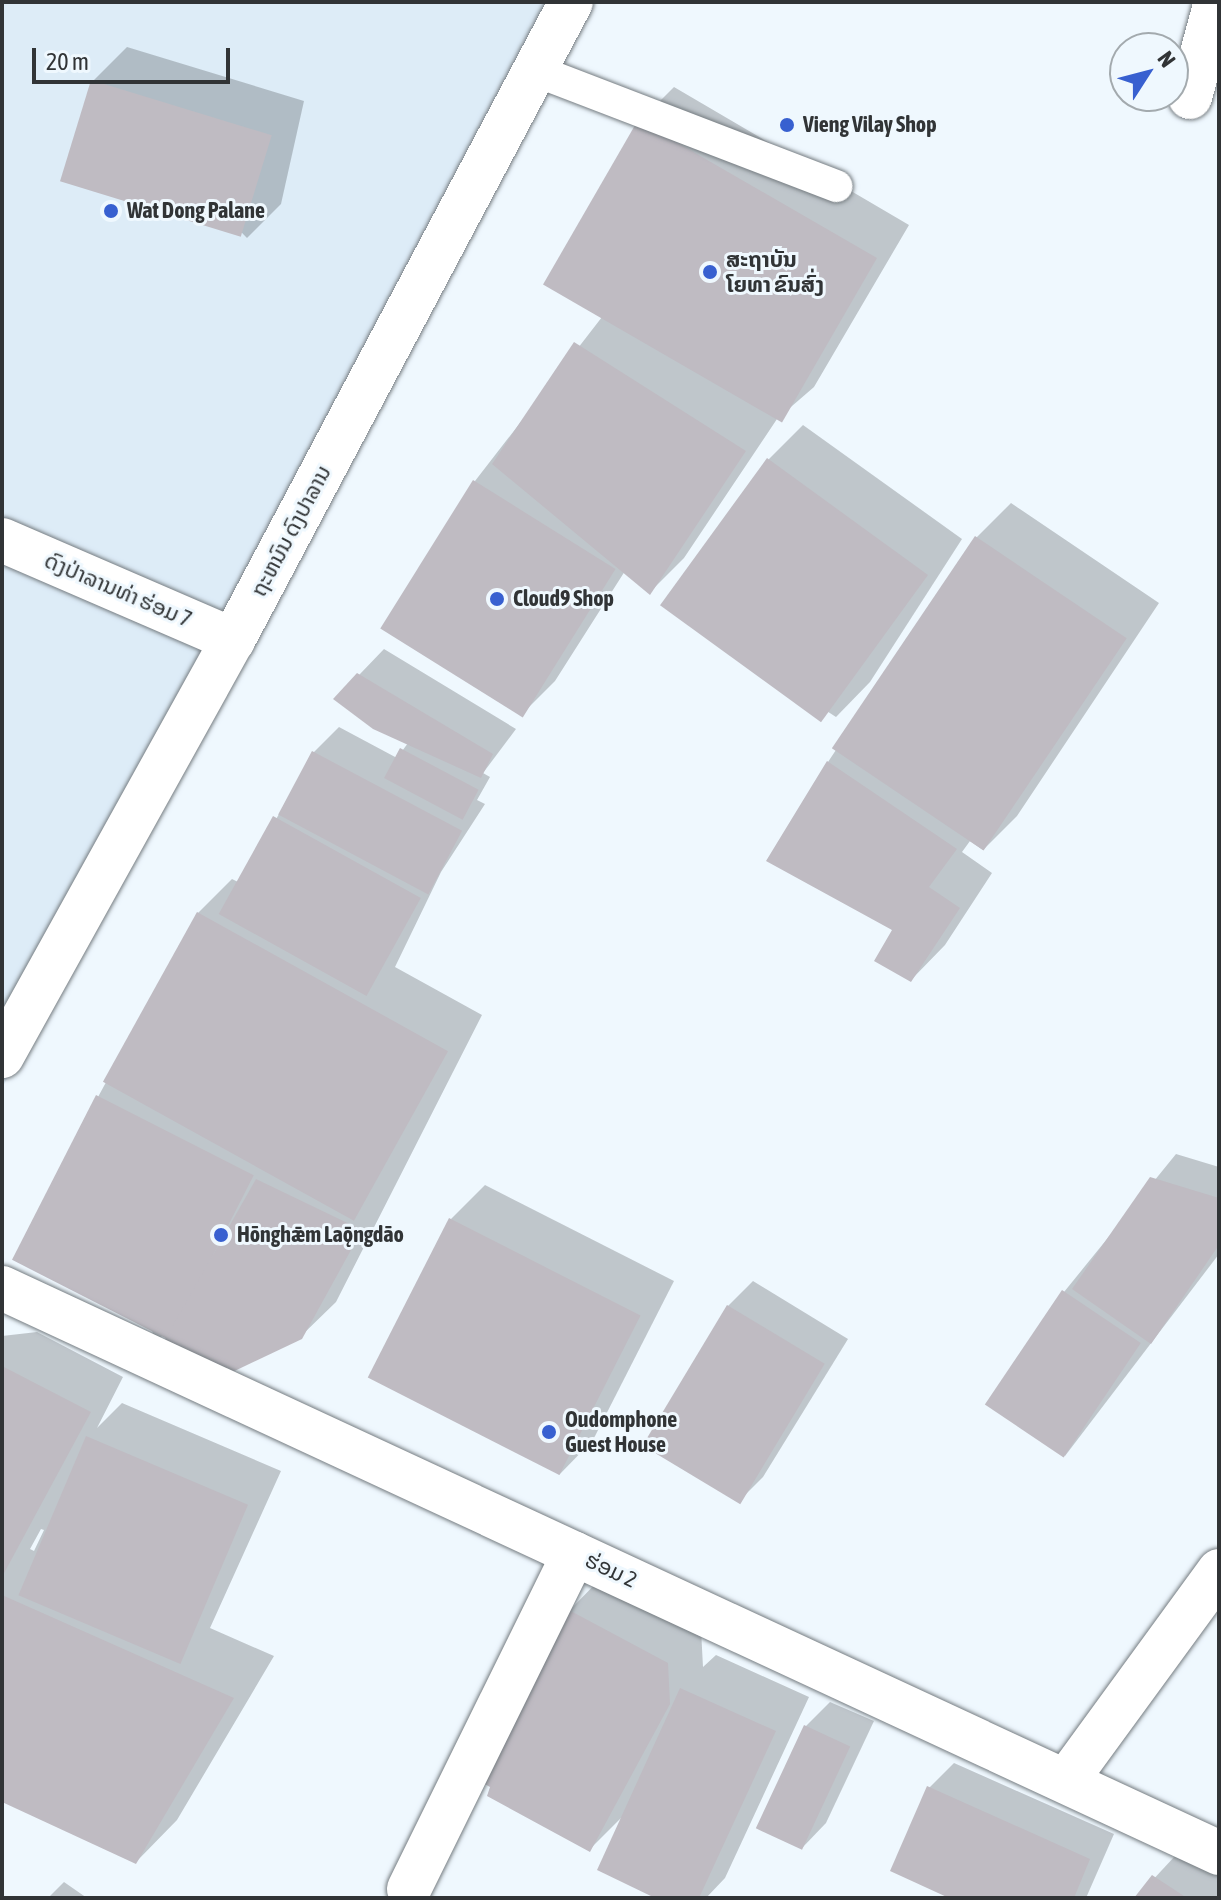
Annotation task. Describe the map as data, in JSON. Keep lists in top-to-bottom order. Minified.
{"streets":{"street":["ຖະຫນົນ ດົງປາລານ","ດົງປ່າລານທ່າ ຮ່ອມ 7","ຮ່ອມ 2"]},"crossings":[["ຖະຫນົນ ດົງປາລານ","ດົງປ່າລານທ່າ ຮ່ອມ 7"]],"places":["Vieng Vilay Shop","Wat Dong Palane","ສະຖາບັນ ໂຍທາ ຂົນສົ່ງ","Cloud9 Shop","Hōnghǣm Laǭngdāo","Oudomphone Guest House"],"scale_bar":"20 m","north":"top right"}
